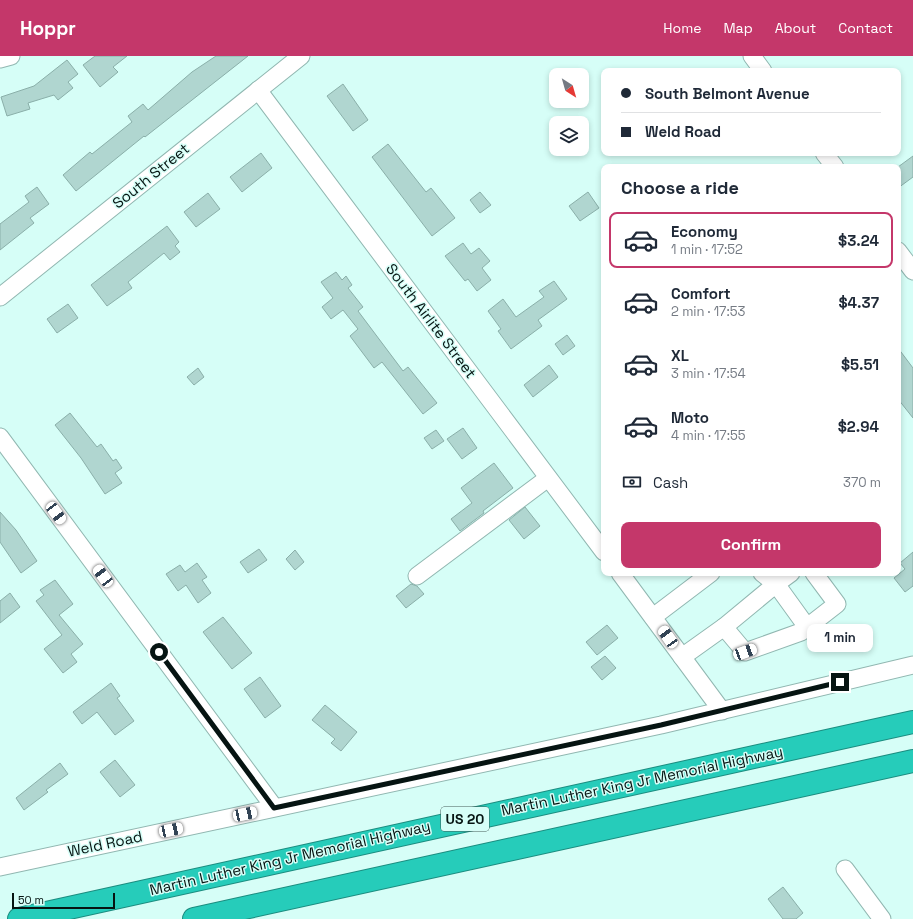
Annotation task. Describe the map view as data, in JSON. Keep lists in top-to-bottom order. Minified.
{"streets":{"highway":["Martin Luther King Jr Memorial Highway","US 20"],"street":["South Street","South Airlite Street","Weld Road"]},"crossings":[["South Street","South Airlite Street"]],"scale_bar":"50 m","north":"bottom right","page":{"header":"Hoppr","nav":["Home","Map","About","Contact"],"banner":["South Belmont Avenue","Weld Road"],"heading":"Choose a ride","list":[{"name":"Economy","note":"1 min · 17:52","value":"$3.24"},{"name":"Comfort","note":"2 min · 17:53","value":"$4.37"},{"name":"XL","note":"3 min · 17:54","value":"$5.51"},{"name":"Moto","note":"4 min · 17:55","value":"$2.94"}],"pay":["Cash","370 m"],"buttons":"Confirm","bubble":"1 min","scale":"50 m"}}
